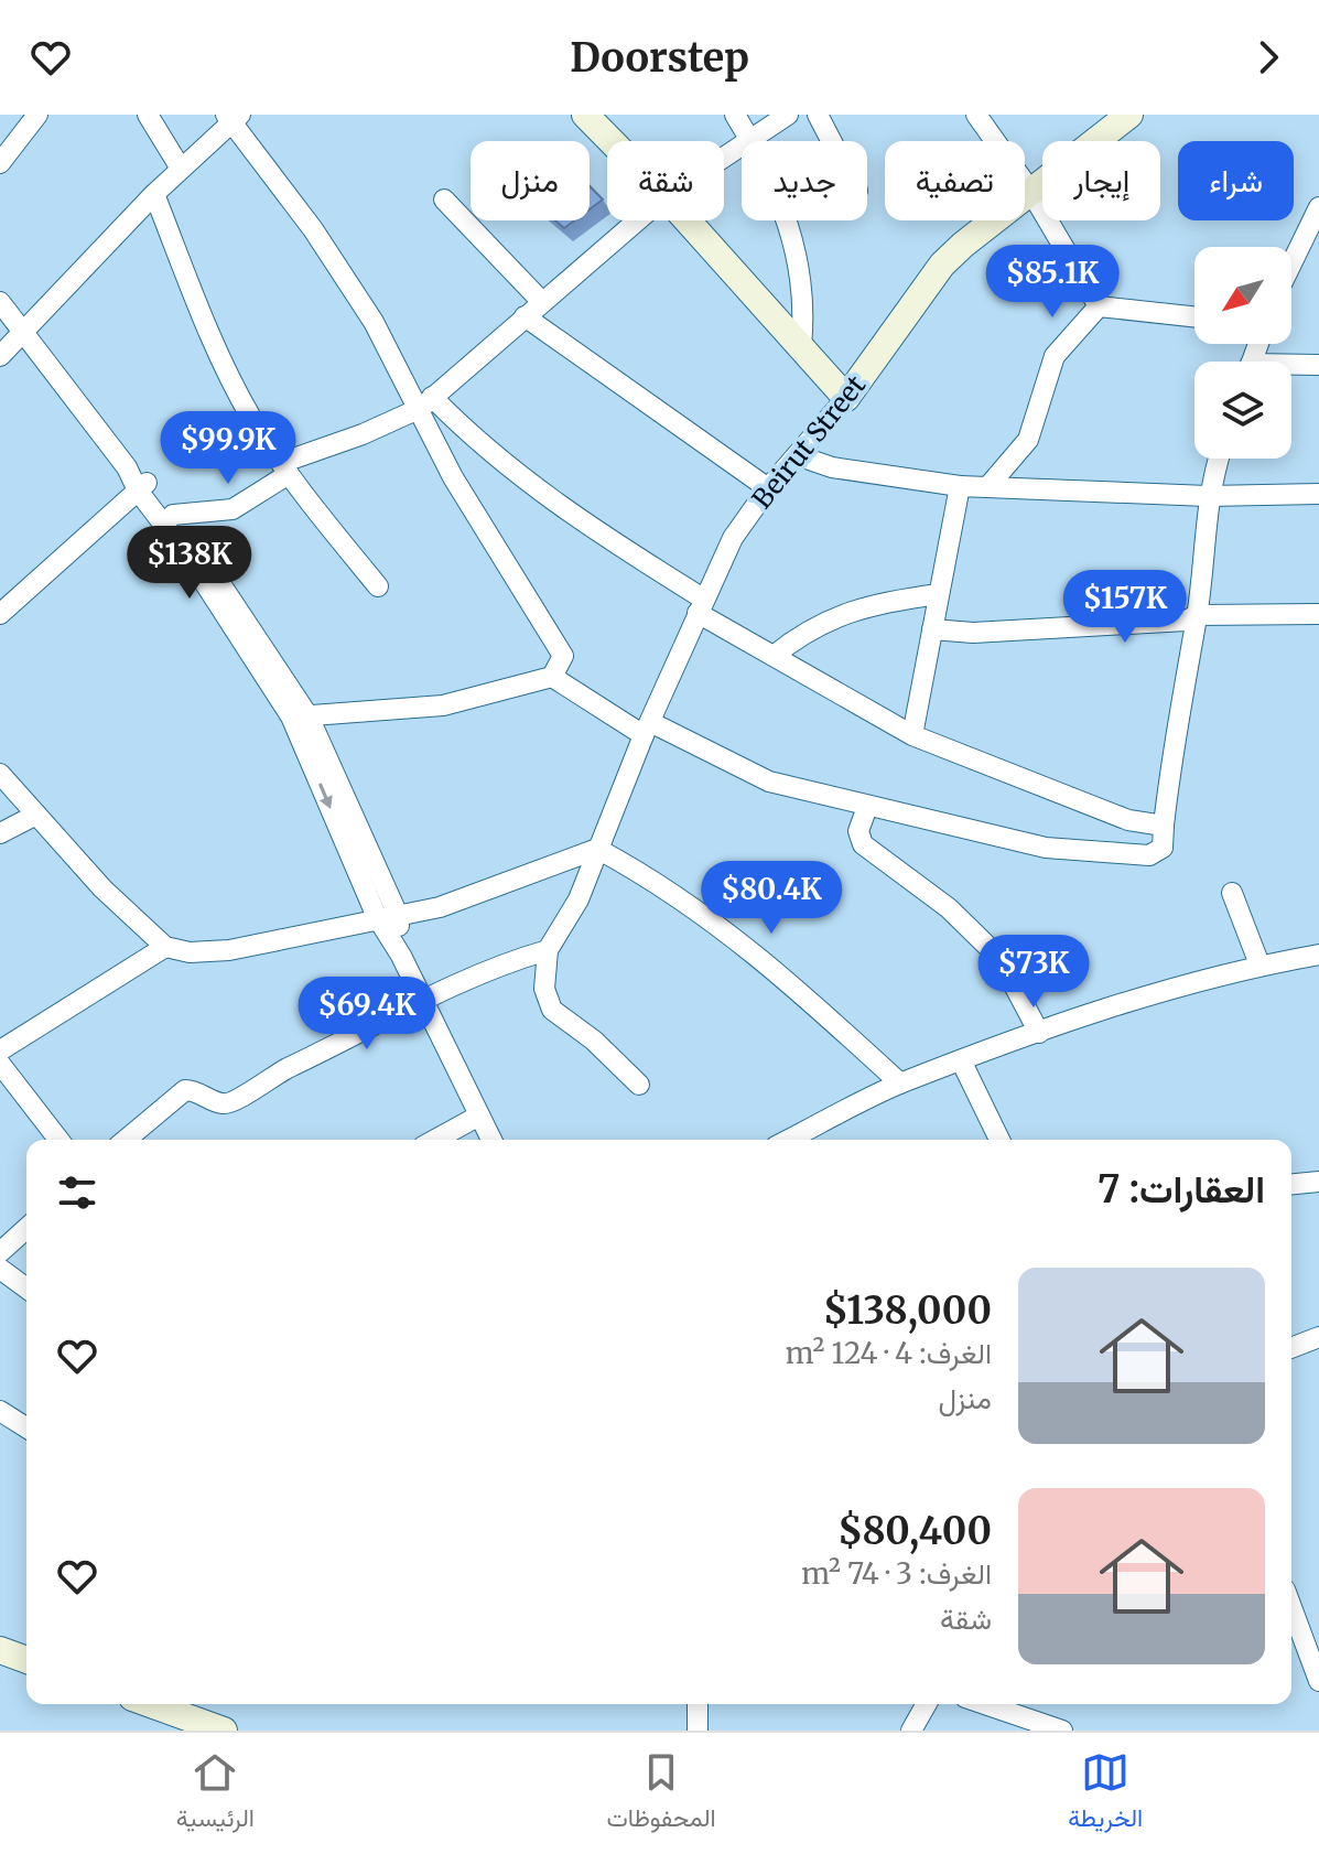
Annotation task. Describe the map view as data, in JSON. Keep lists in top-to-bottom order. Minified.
{"streets":{"street":["Beirut Street"]},"north":"bottom left","page":{"header":"Doorstep","chip":["شراء","إيجار","تصفية","جديد","شقة","منزل"],"price":["$85.1K","$99.9K","$138K","$157K","$80.4K","$73K","$69.4K"],"heading":"العقارات: 7","list":[{"name":"$138,000","note":"الغرف: 4 · 124 m² · منزل"},{"name":"$80,400","note":"الغرف: 3 · 74 m² · شقة"}],"tabs":["الخريطة","المحفوظات","الرئيسية"]}}
